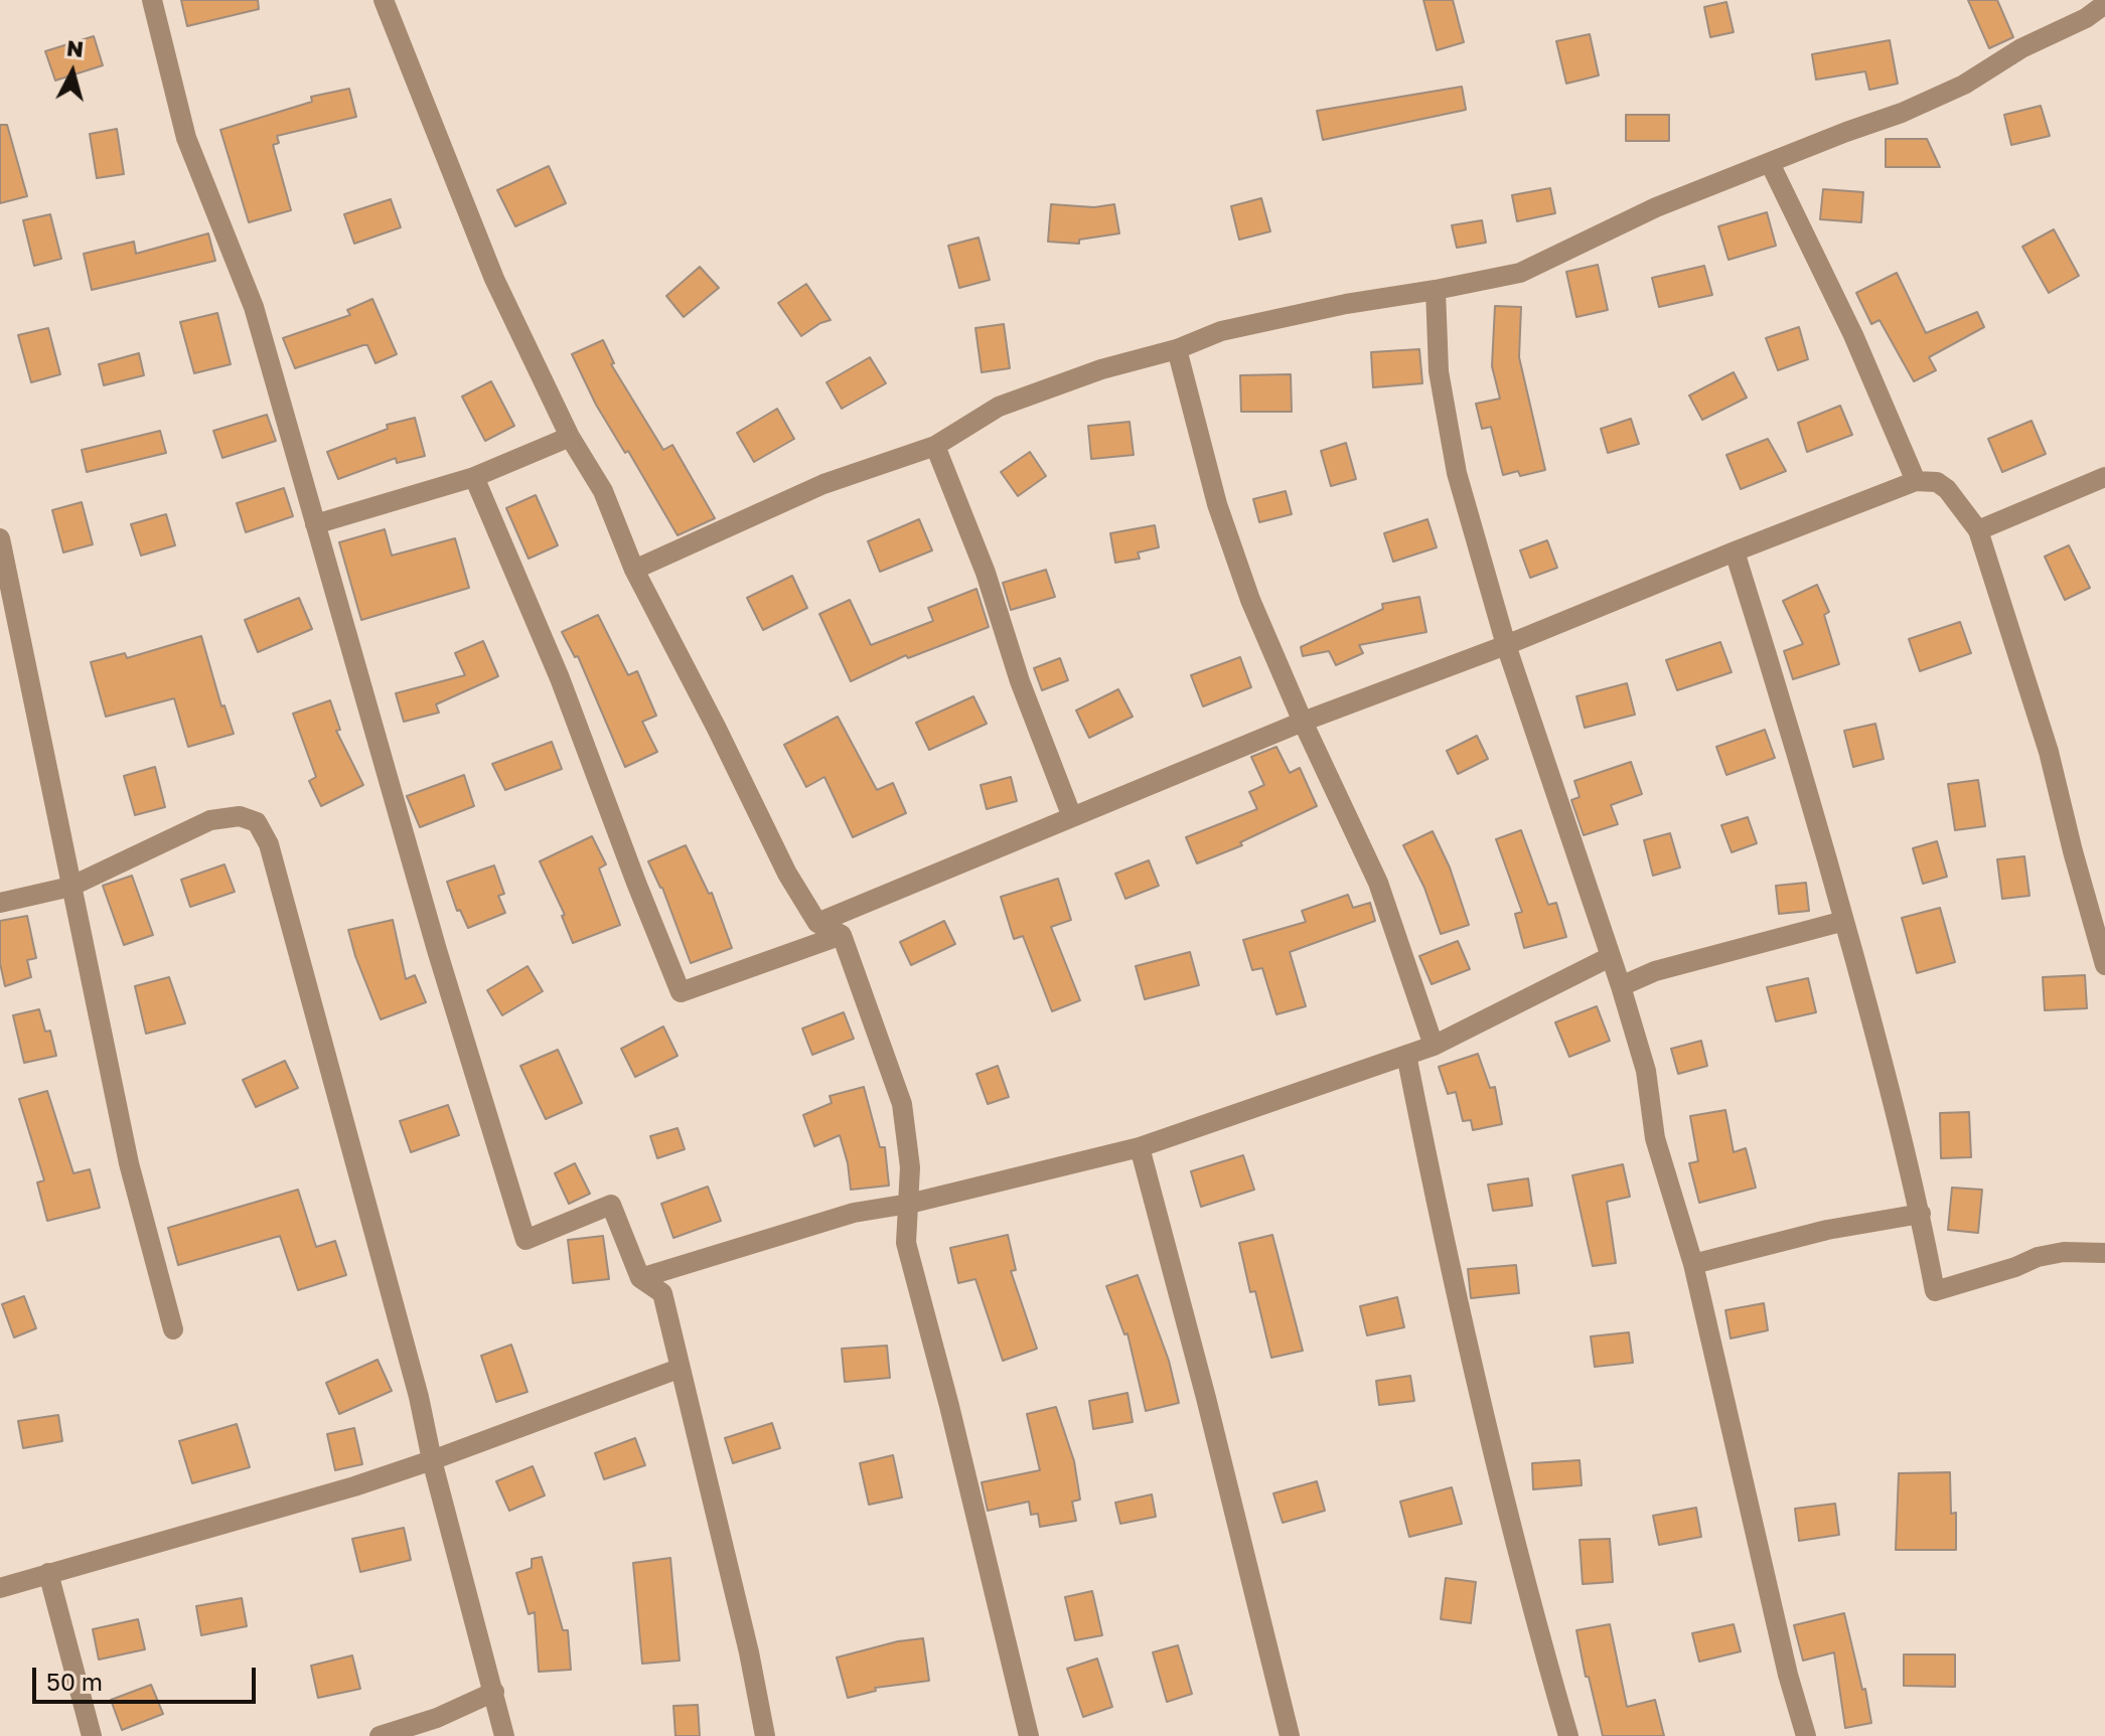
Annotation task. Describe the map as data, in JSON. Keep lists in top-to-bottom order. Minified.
{"scale_bar":"50 m","north":"top"}
